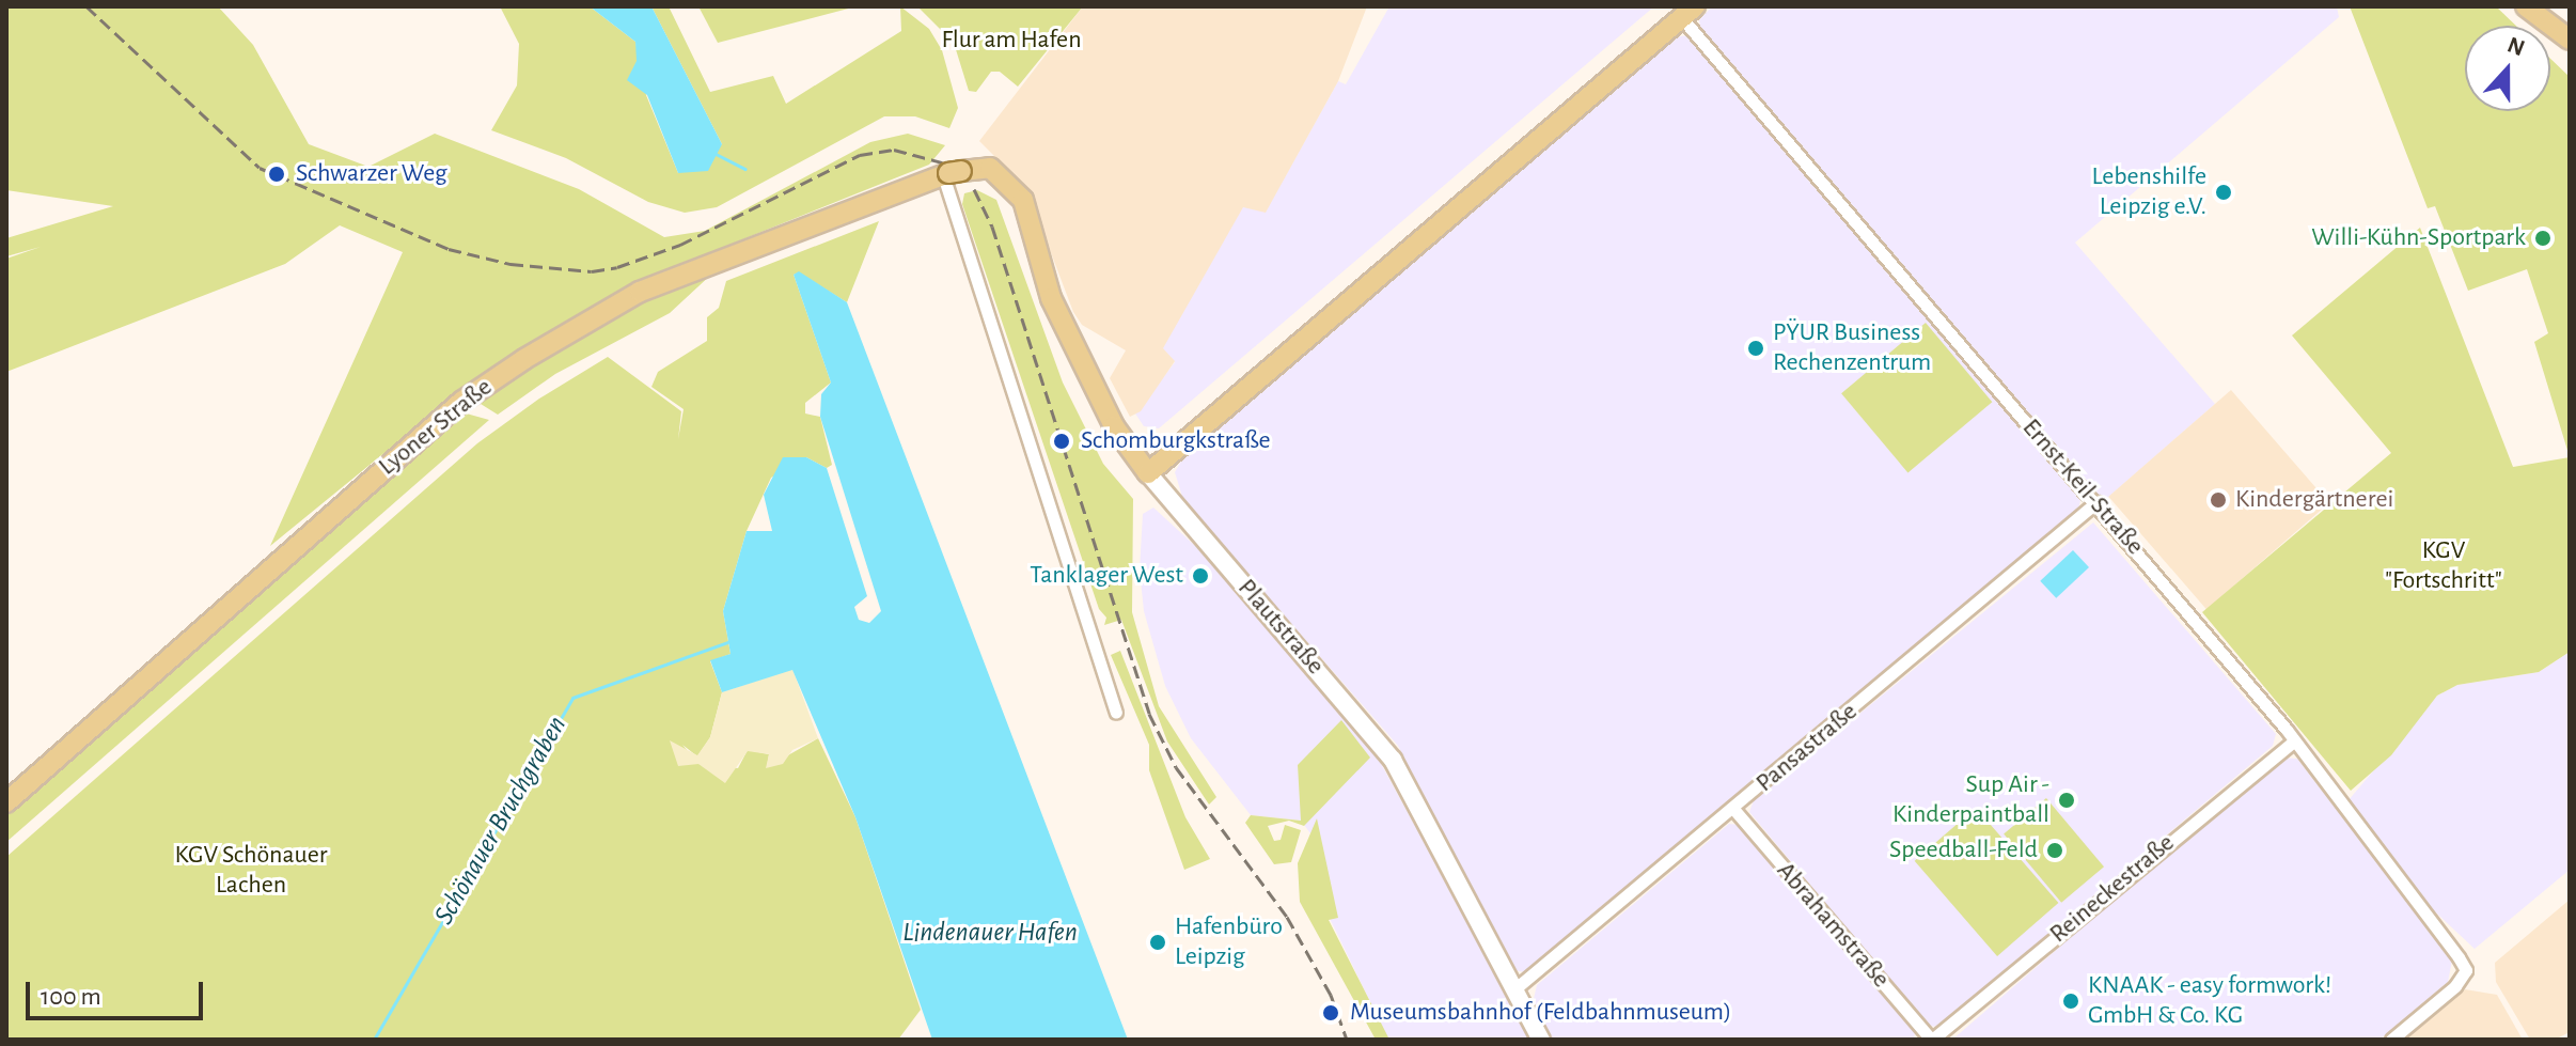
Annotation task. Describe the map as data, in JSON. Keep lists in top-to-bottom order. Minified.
{"streets":{"main road":["Lyoner Straße","Plautstraße"],"street":["Ernst-Keil-Straße","Pansastraße","Reineckestraße","Abrahamstraße"]},"crossings":[["Lyoner Straße","Plautstraße"],["Ernst-Keil-Straße","Pansastraße"],["Ernst-Keil-Straße","Reineckestraße"],["Plautstraße","Pansastraße"],["Pansastraße","Abrahamstraße"],["Reineckestraße","Abrahamstraße"]],"water":["Schönauer Bruchgraben","Lindenauer Hafen"],"parks":["Flur am Hafen","KGV \"Fortschritt\"","KGV Schönauer Lachen"],"places":["Schwarzer Weg","Lebenshilfe Leipzig e.V.","Willi-Kühn-Sportpark","PŸUR Business Rechenzentrum","Schomburgkstraße","Kindergärtnerei","Tanklager West","Sup Air - Kinderpaintball","Speedball-Feld","Hafenbüro Leipzig","KNAAK - easy formwork! GmbH & Co. KG","Museumsbahnhof (Feldbahnmuseum)"],"scale_bar":"100 m","north":"top"}
